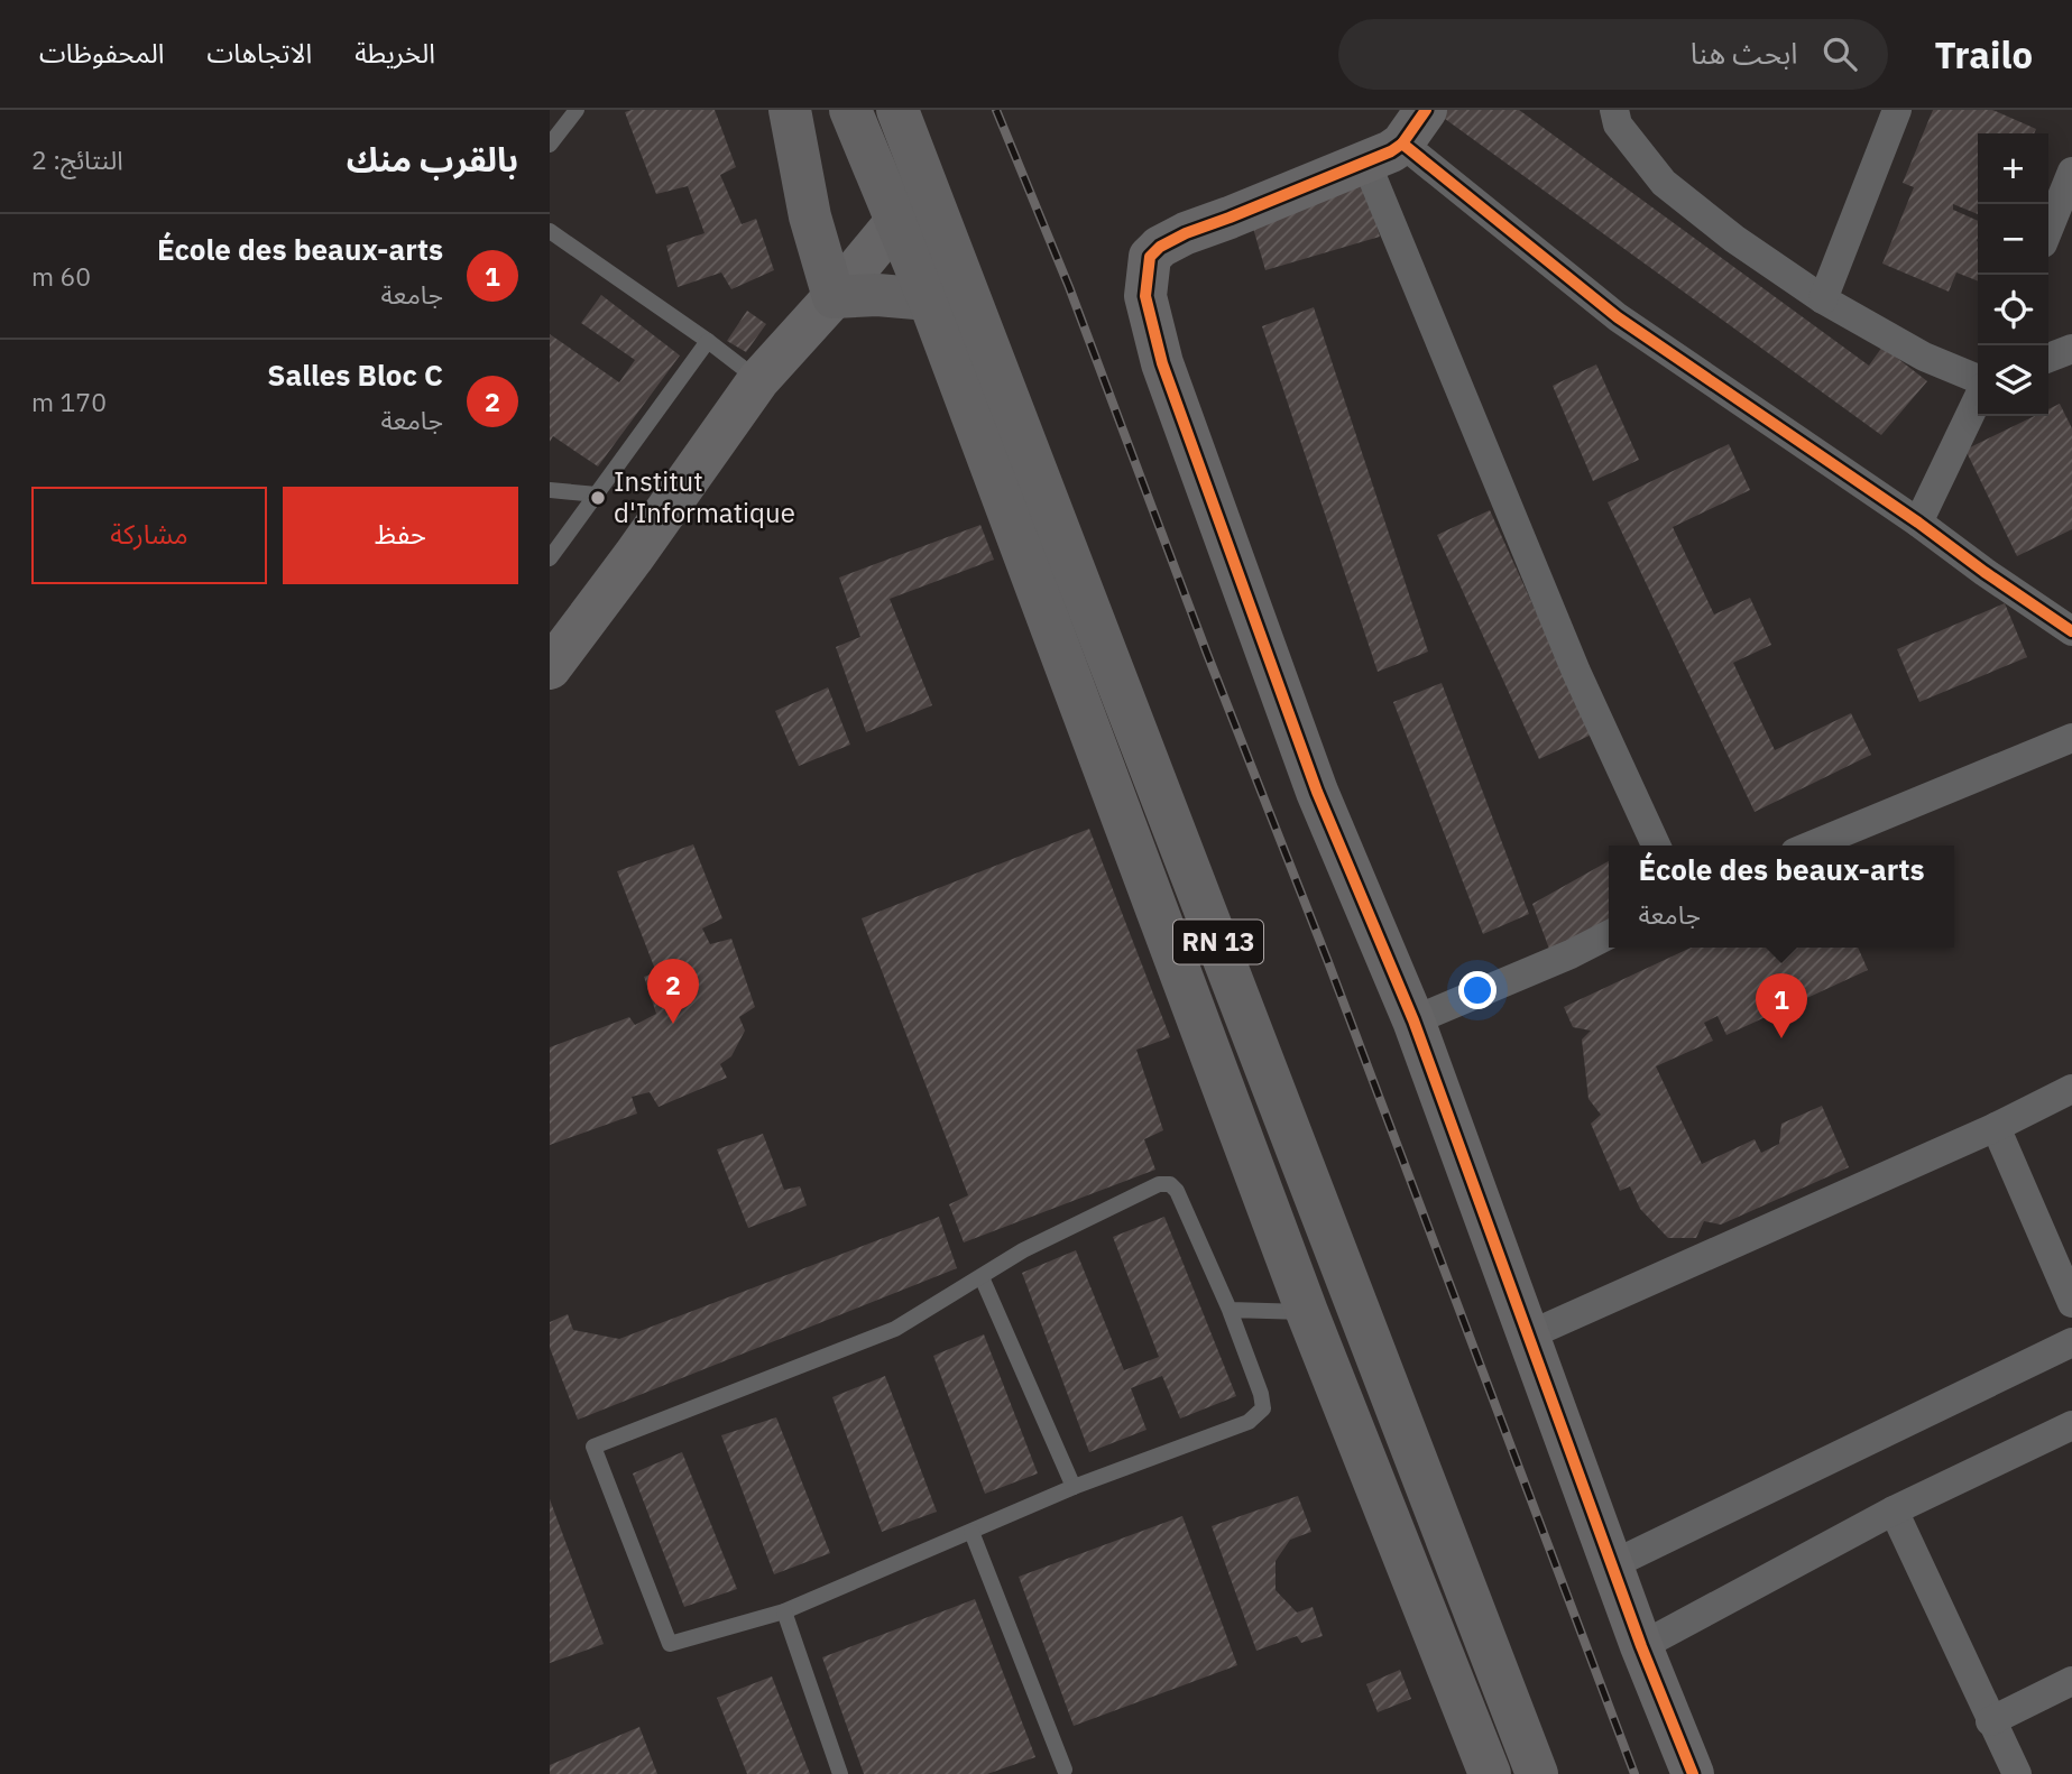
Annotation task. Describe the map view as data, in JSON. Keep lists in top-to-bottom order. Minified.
{"streets":{"main road":["RN 13"]},"places":["Institut d'Informatique"],"page":{"header":"Trailo","search":"ابحث هنا","nav":["الخريطة","الاتجاهات","المحفوظات"],"heading":["بالقرب منك","النتائج: 2"],"map_buttons":["+","−"],"list":[{"mark":"1","name":"École des beaux-arts","note":"جامعة","value":"60 m"},{"mark":"2","name":"Salles Bloc C","note":"جامعة","value":"170 m"}],"buttons":["حفظ","مشاركة"],"popup":["École des beaux-arts","جامعة"],"pins":["2","1"]}}
